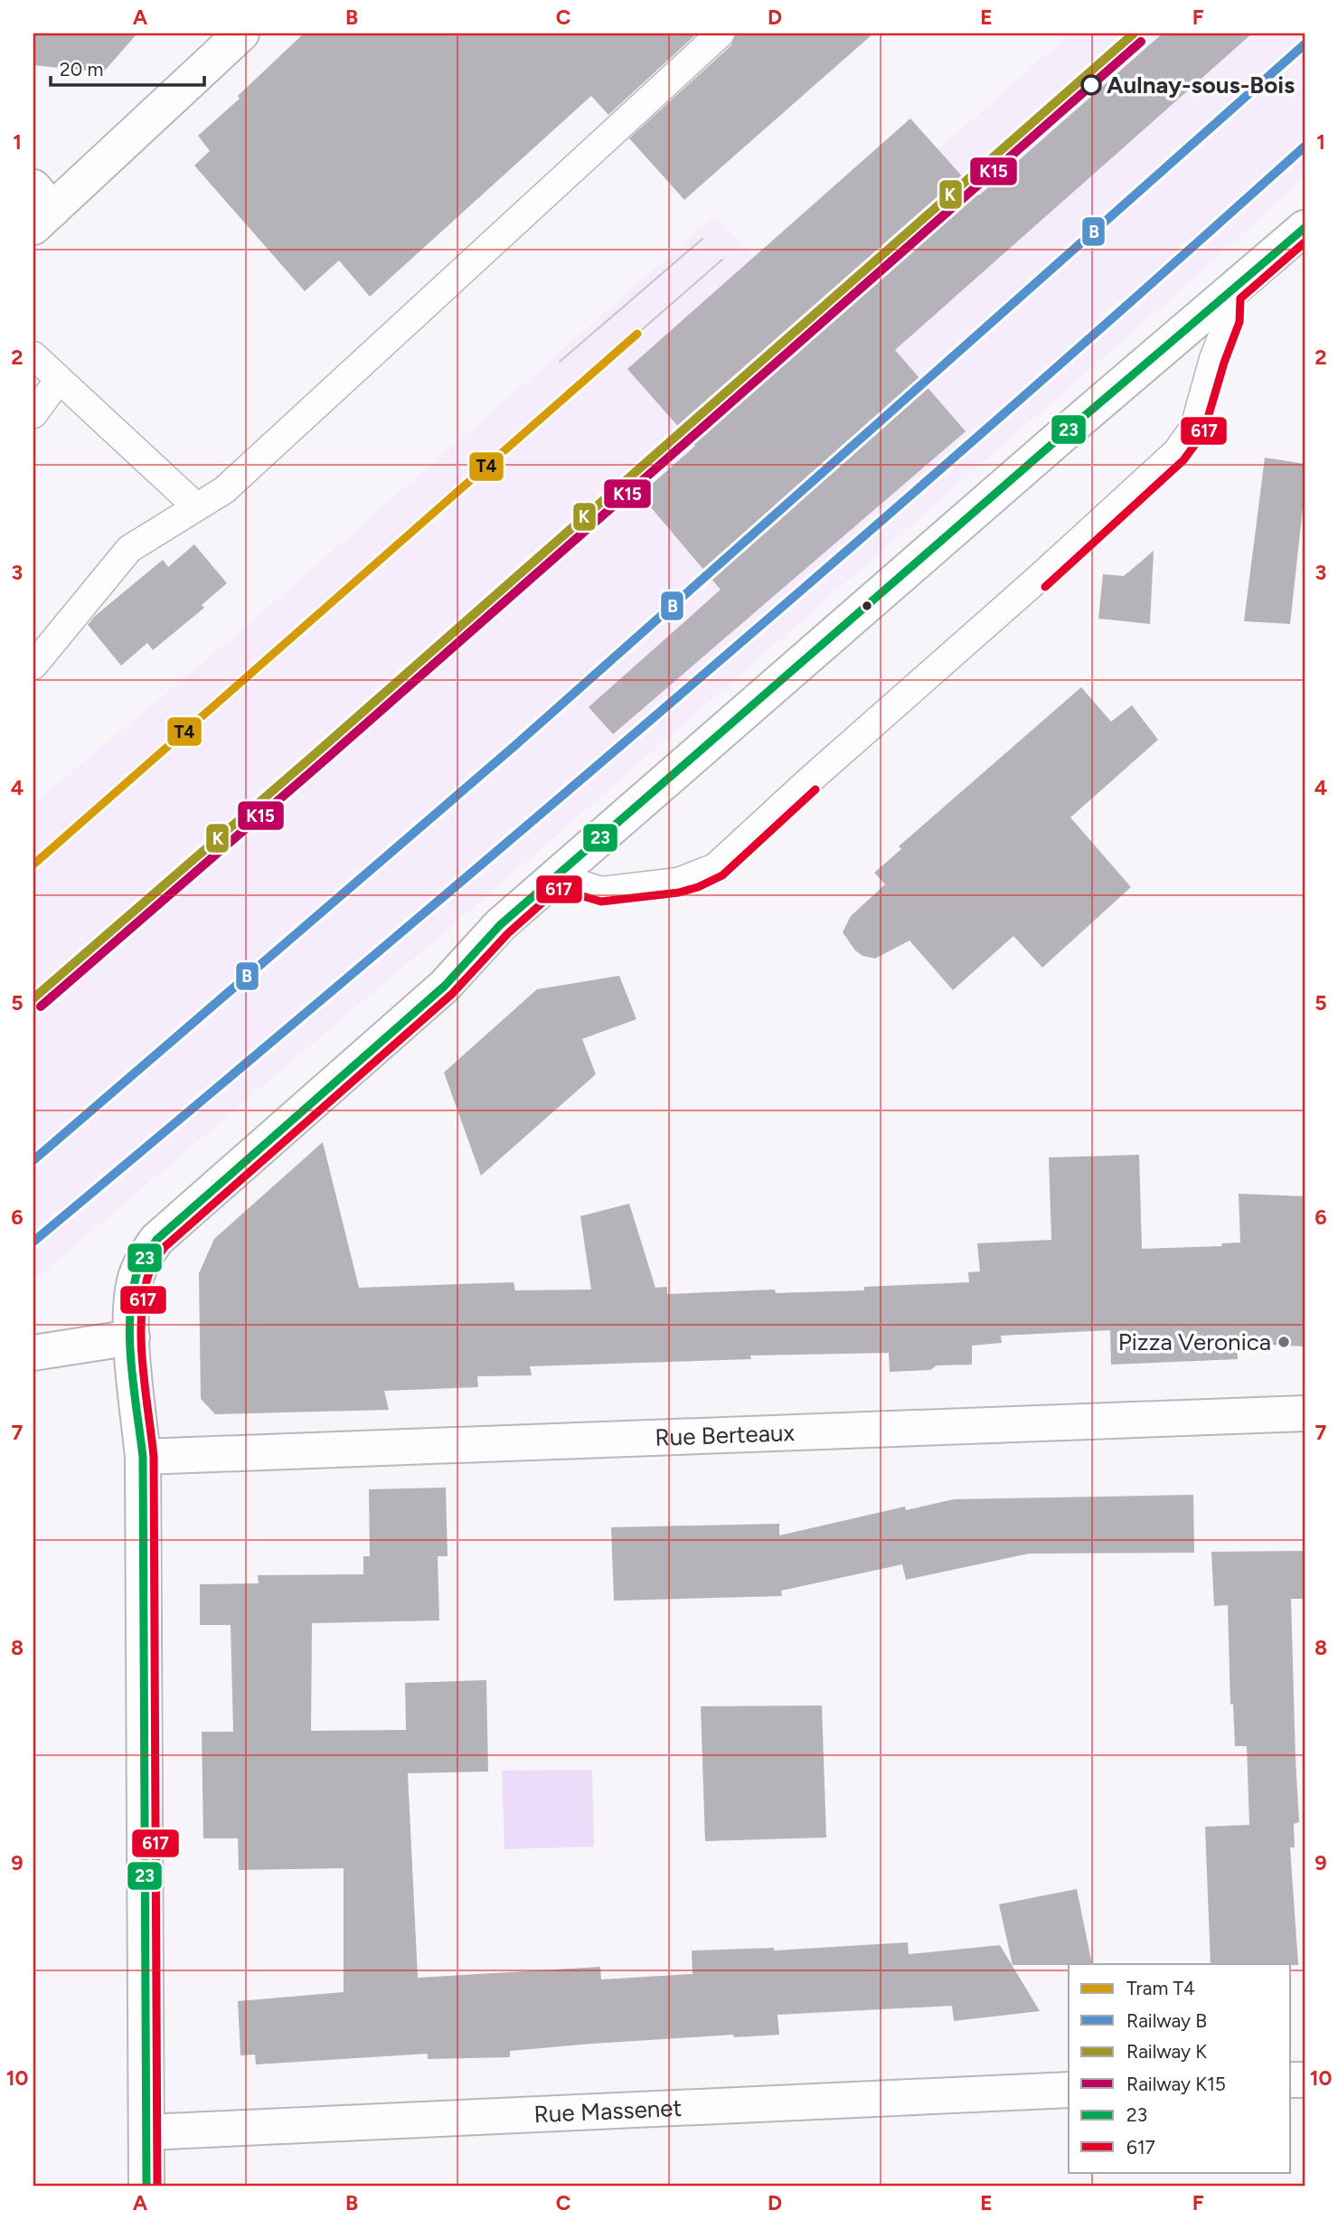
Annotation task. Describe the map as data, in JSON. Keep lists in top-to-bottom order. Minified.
{"streets":{"street":["Rue Berteaux","Rue Massenet"]},"places":["Aulnay-sous-Bois","Pizza Veronica"],"lines":["rail line K","rail line K15","rail line B","transit line 23","transit line 617","tram line T4"],"legend":["Tram T4","Railway B","Railway K","Railway K15","23","617"],"scale_bar":"20 m","grid":{"columns":["A","B","C","D","E","F"],"rows":["1","2","3","4","5","6","7","8","9","10"]}}
